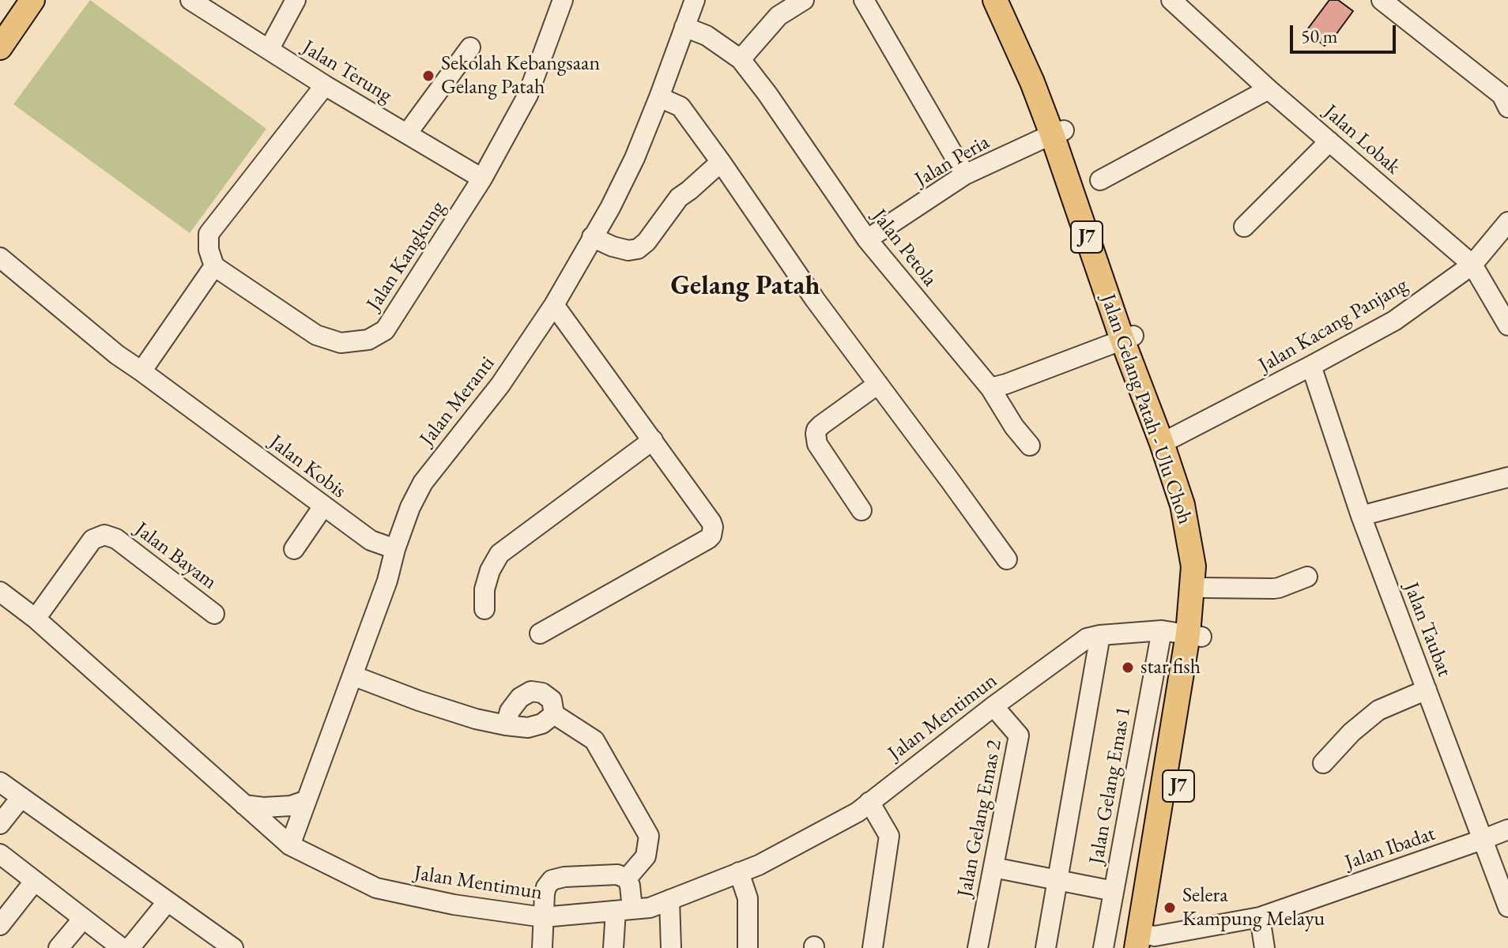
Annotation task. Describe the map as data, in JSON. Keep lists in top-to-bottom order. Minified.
{"streets":{"main road":["J7","Jalan Gelang Patah - Ulu Choh"],"street":["Jalan Terung","Jalan Lobak","Jalan Peria","Jalan Petola","Jalan Kangkung","Jalan Kacang Panjang","Jalan Meranti","Jalan Kobis","Jalan Bayam","Jalan Taubat","Jalan Mentimun","Jalan Gelang Emas 1","Jalan Gelang Emas 2","Jalan Ibadat"]},"crossings":[["Jalan Terung","Jalan Kangkung"],["Jalan Lobak","Jalan Kacang Panjang"],["Jalan Peria","Jalan Petola"],["Jalan Peria","Jalan Gelang Patah - Ulu Choh"],["Jalan Petola","Jalan Meranti"],["Jalan Kacang Panjang","Jalan Gelang Patah - Ulu Choh"],["Jalan Kacang Panjang","Jalan Taubat"],["Jalan Meranti","Jalan Kobis"],["Jalan Meranti","Jalan Mentimun"],["Jalan Gelang Patah - Ulu Choh","Jalan Mentimun"],["Jalan Gelang Patah - Ulu Choh","Jalan Ibadat"],["Jalan Bayam","Jalan Mentimun"],["Jalan Taubat","Jalan Ibadat"],["Jalan Mentimun","Jalan Gelang Emas 1"],["Jalan Mentimun","Jalan Gelang Emas 2"]],"districts":["Gelang Patah"],"places":["Sekolah Kebangsaan Gelang Patah","star fish","Selera Kampung Melayu"],"scale_bar":"50 m"}
